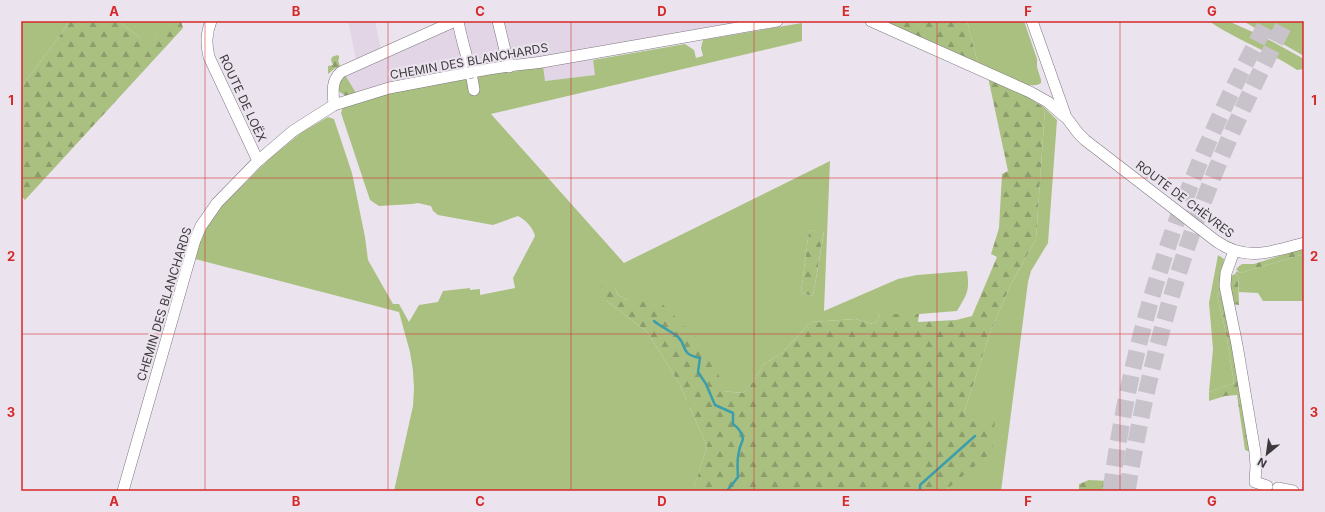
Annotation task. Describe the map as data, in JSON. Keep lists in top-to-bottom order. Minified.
{"streets":{"street":["CHEMIN DES BLANCHARDS","ROUTE DE LOËX","ROUTE DE CHÈVRES"]},"crossings":[["CHEMIN DES BLANCHARDS","ROUTE DE LOËX"]],"north":"bottom left","grid":{"columns":["A","B","C","D","E","F","G"],"rows":["1","2","3"]}}
